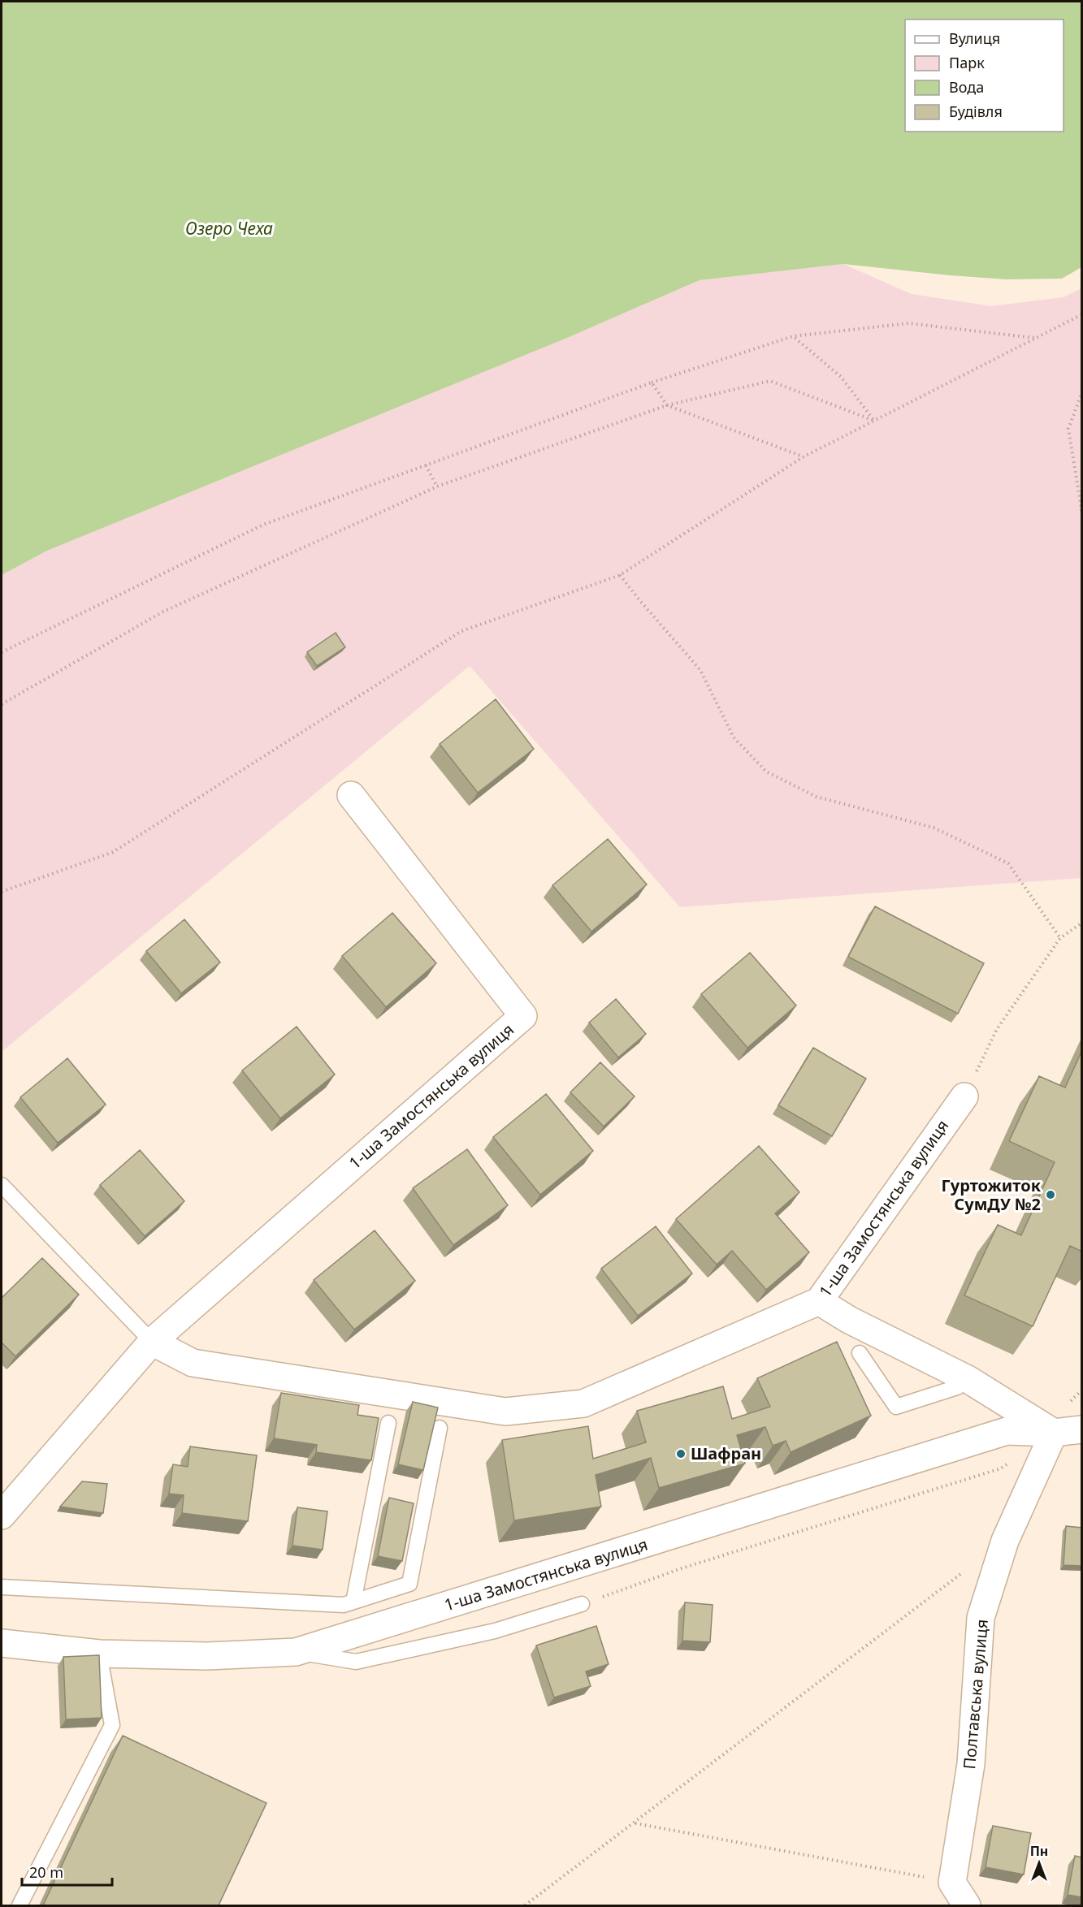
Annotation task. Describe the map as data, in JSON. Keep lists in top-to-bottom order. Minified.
{"streets":{"street":["1-ша Замостянська вулиця","Полтавська вулиця"]},"crossings":[["1-ша Замостянська вулиця","Полтавська вулиця"]],"water":["Озеро Чеха"],"places":["Гуртожиток СумДУ №2","Шафран"],"legend":["Вулиця","Парк","Вода","Будівля"],"scale_bar":"20 m","north":"top"}
